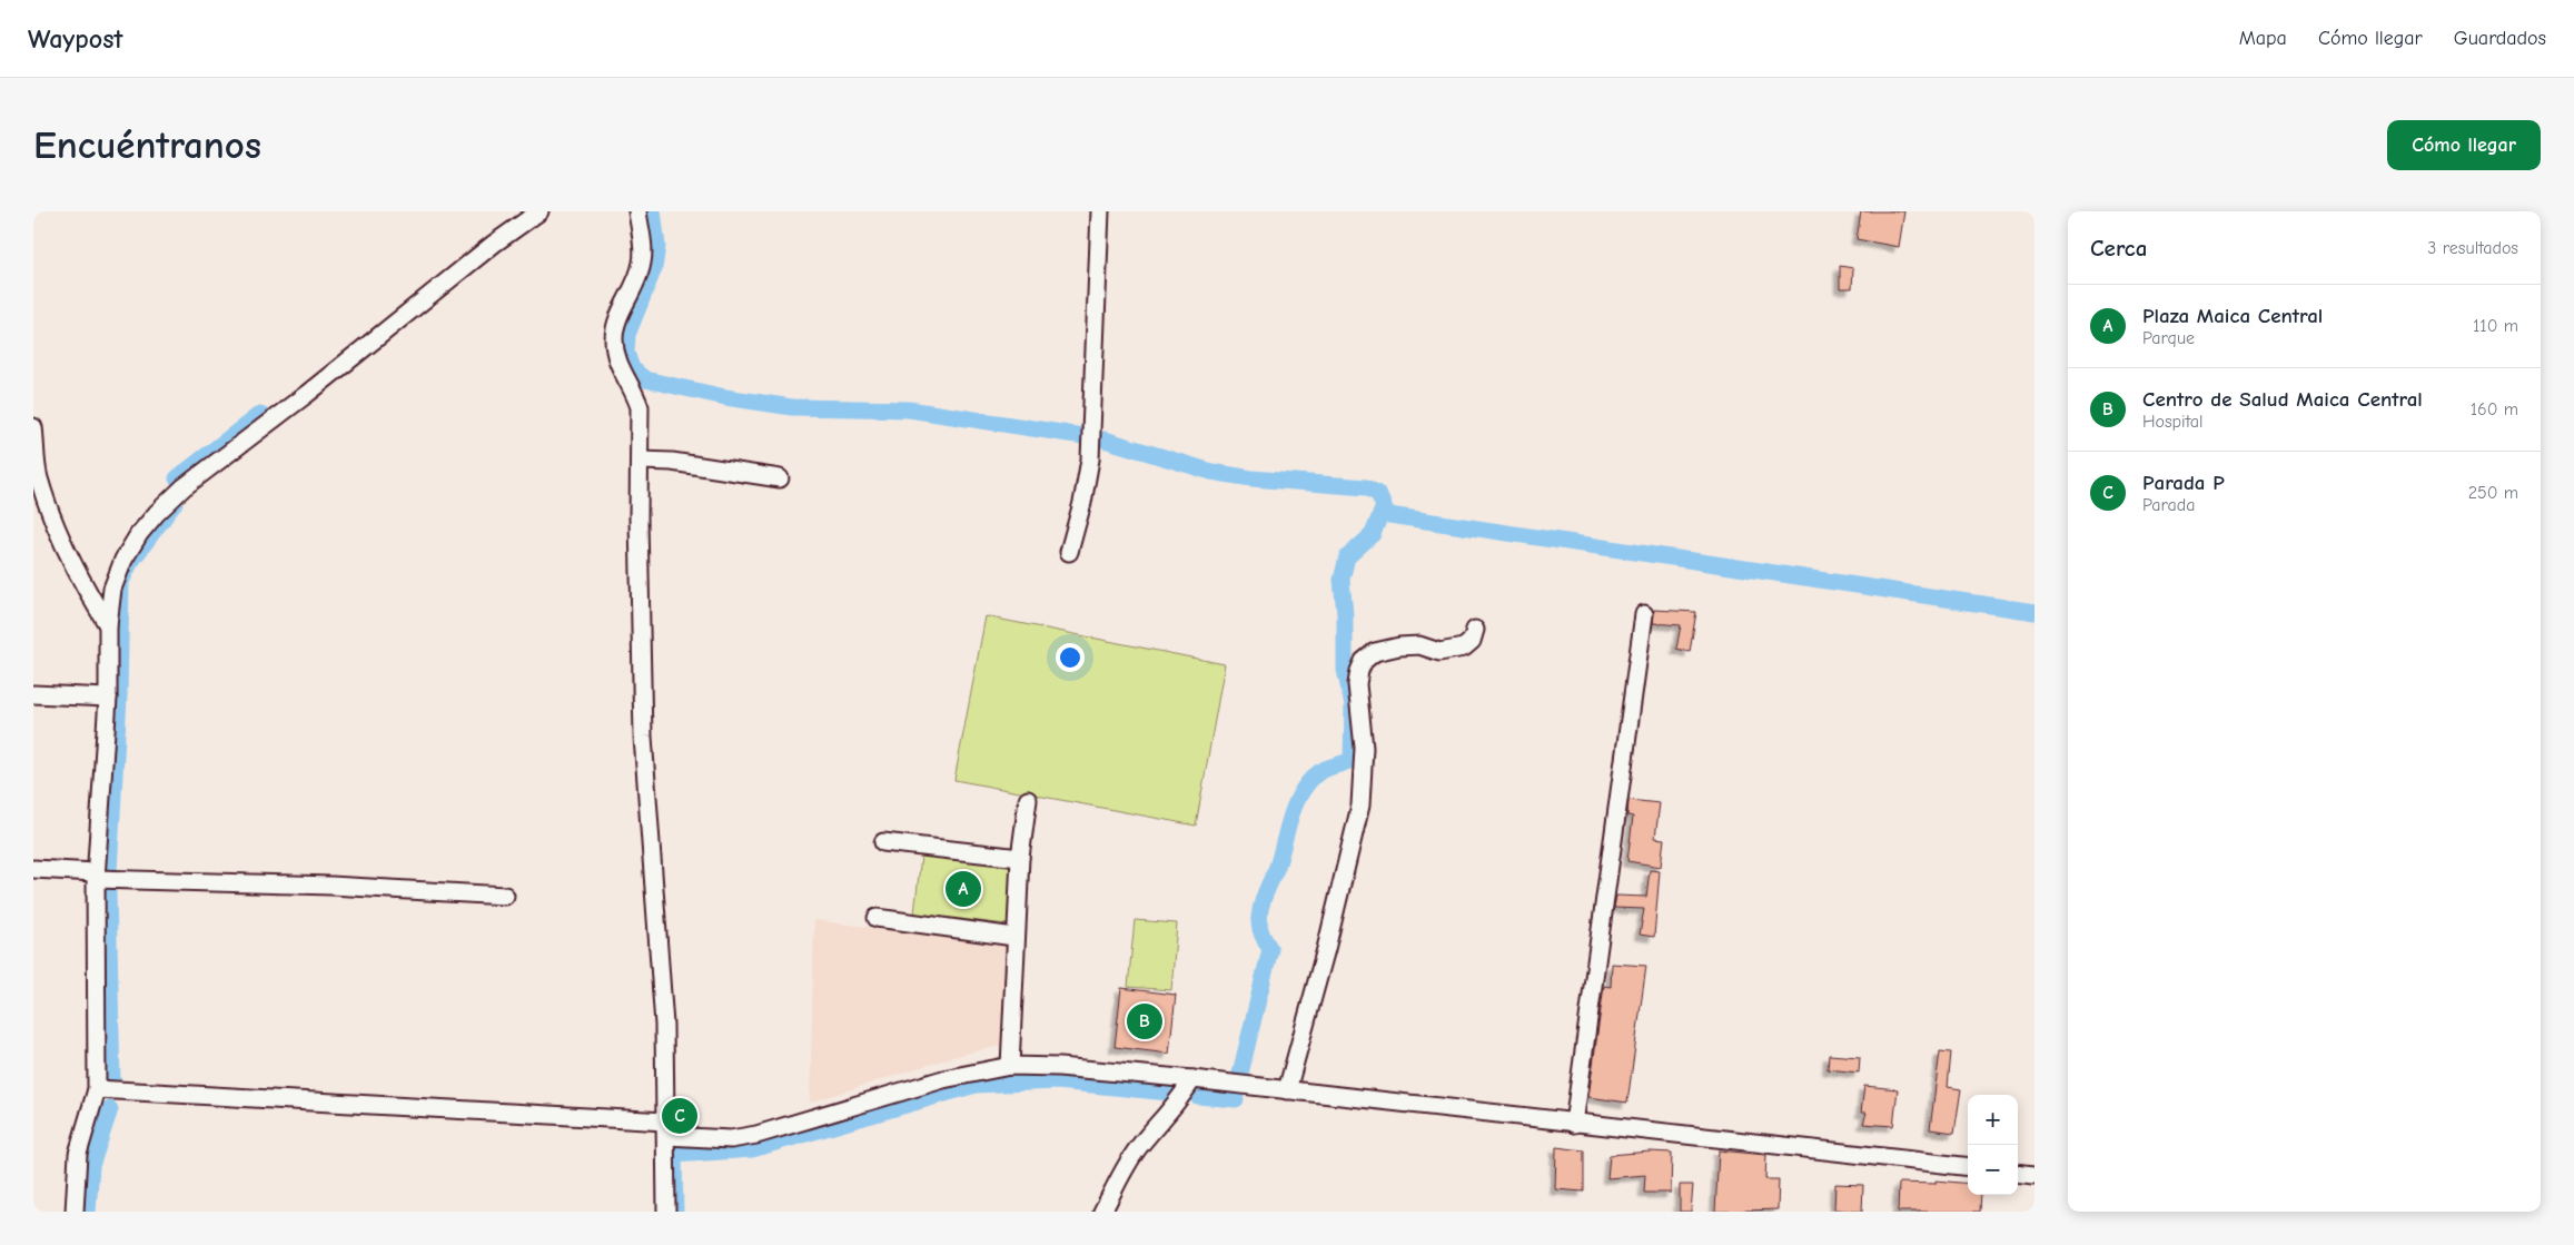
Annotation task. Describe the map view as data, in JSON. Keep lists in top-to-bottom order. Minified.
{"page":{"header":"Waypost","nav":["Mapa","Cómo llegar","Guardados"],"buttons":"Cómo llegar","title":"Encuéntranos","heading":["Cerca","3 resultados"],"list":[{"mark":"A","name":"Plaza Maica Central","note":"Parque","value":"110 m"},{"mark":"B","name":"Centro de Salud Maica Central","note":"Hospital","value":"160 m"},{"mark":"C","name":"Parada P","note":"Parada","value":"250 m"}],"pins":["A","B","C"],"map_buttons":["+","−"]}}
